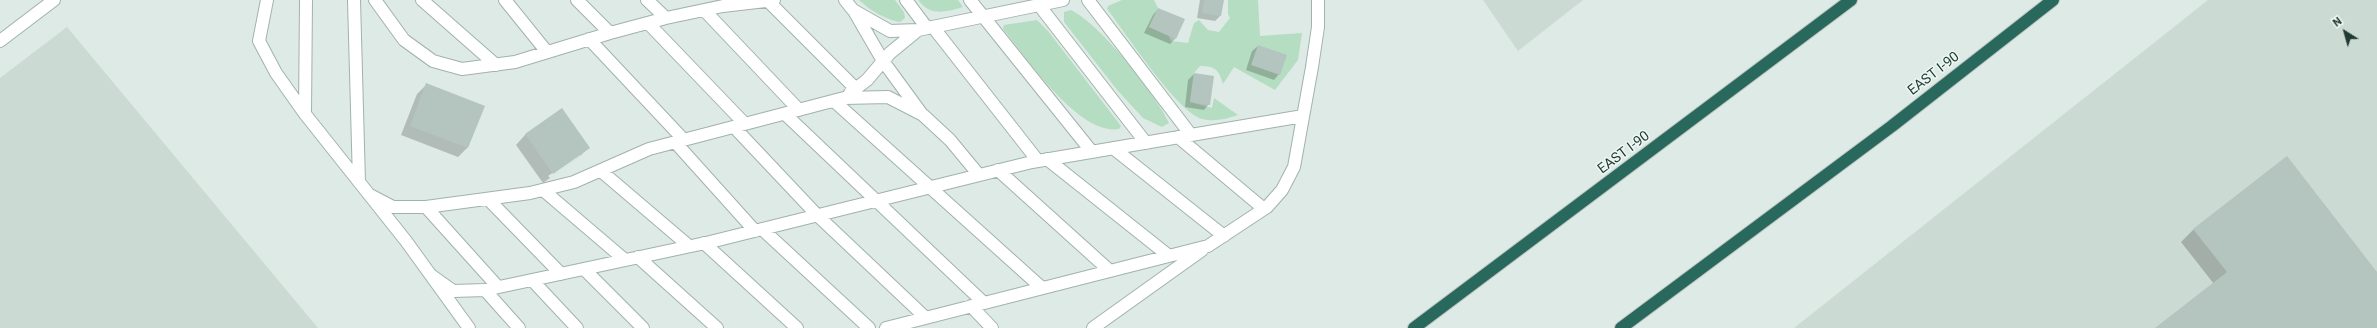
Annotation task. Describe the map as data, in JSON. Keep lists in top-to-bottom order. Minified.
{"streets":{"highway":["EAST I-90"]},"north":"top left"}
